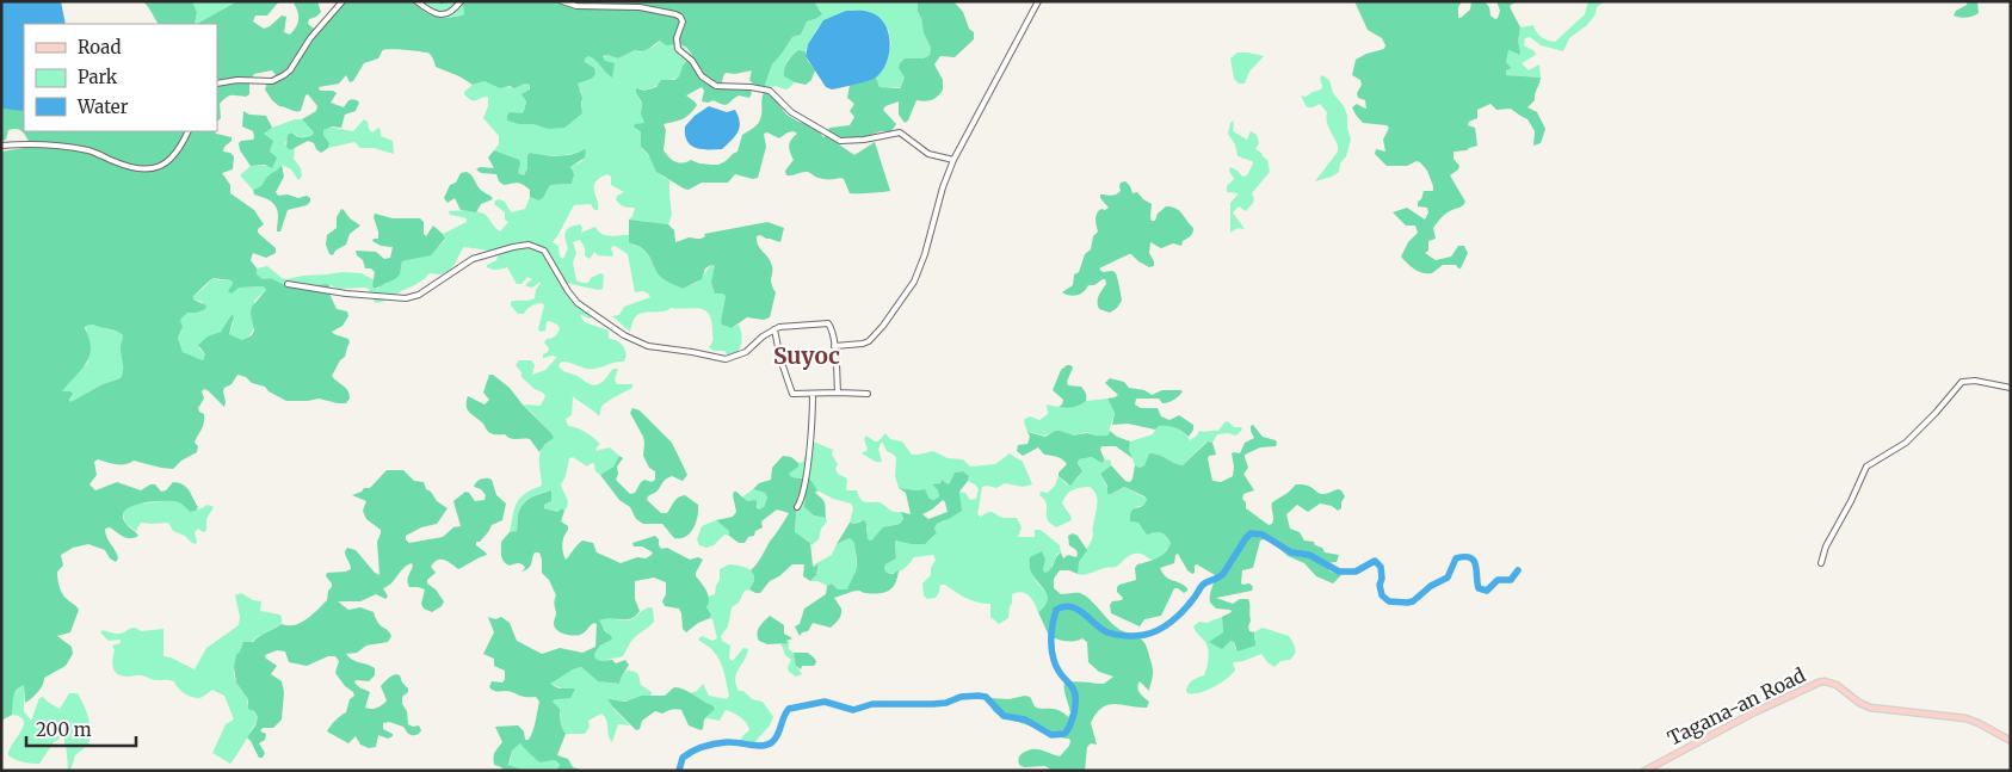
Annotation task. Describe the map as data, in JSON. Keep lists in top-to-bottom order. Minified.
{"streets":{"main road":["Tagana-an Road"]},"districts":["Suyoc"],"legend":["Road","Park","Water"],"scale_bar":"200 m"}
